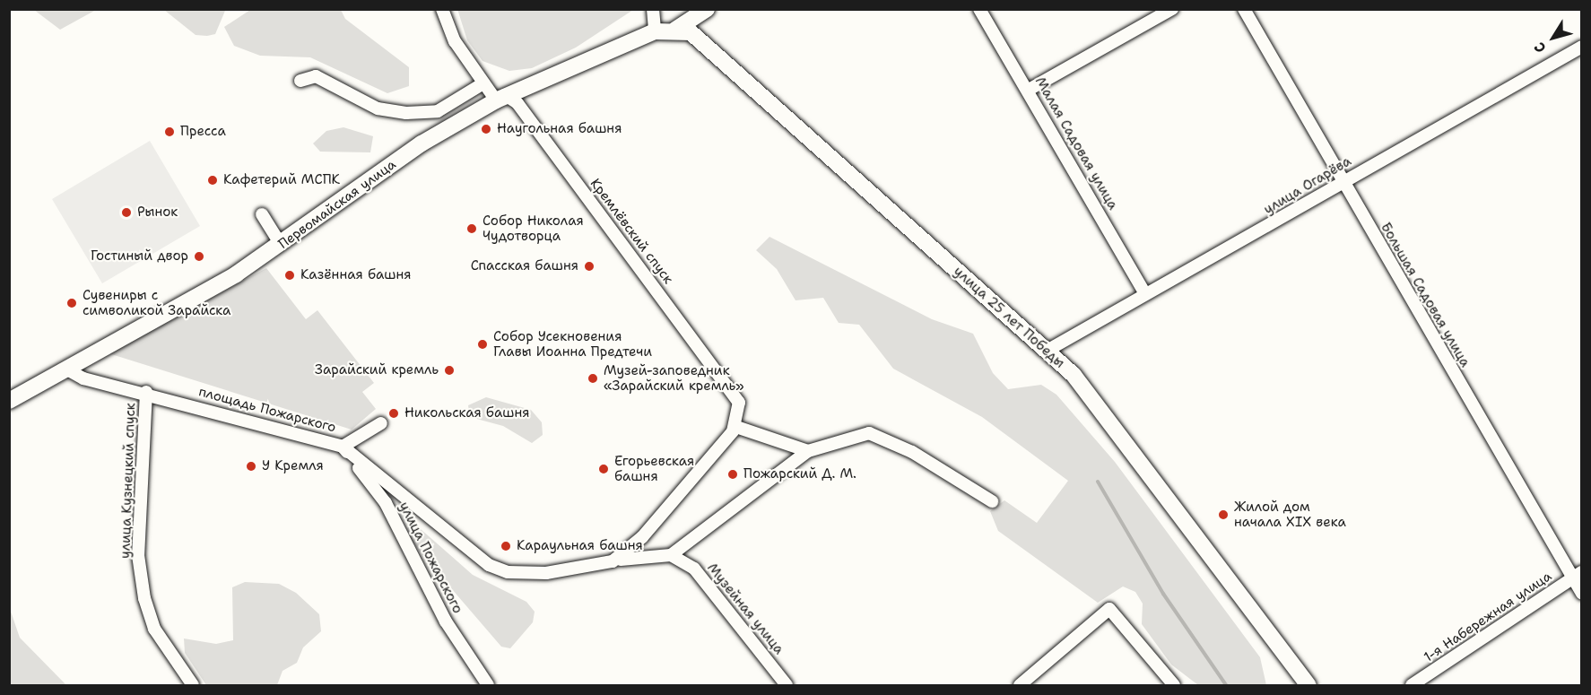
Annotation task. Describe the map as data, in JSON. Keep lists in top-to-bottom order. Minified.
{"streets":{"main road":["Первомайская улица","улица 25 лет Победы"],"street":["Малая Садовая улица","улица Огарёва","Кремлёвский спуск","Большая Садовая улица","площадь Пожарского","улица Кузнецкий спуск","улица Пожарского","Музейная улица","1-я Набережная улица"]},"crossings":[["Малая Садовая улица","улица Огарёва"],["улица Огарёва","Большая Садовая улица"],["улица Огарёва","улица 25 лет Победы"],["Первомайская улица","Кремлёвский спуск"],["Первомайская улица","улица 25 лет Победы"],["Первомайская улица","площадь Пожарского"],["Большая Садовая улица","1-я Набережная улица"],["площадь Пожарского","улица Кузнецкий спуск"],["площадь Пожарского","улица Пожарского"]],"places":["Наугольная башня","Пресса","Кафетерий МСПК","Рынок","Собор Николая Чудотворца","Гостиный двор","Спасская башня","Казённая башня","Сувениры с символикой Зарайска","Собор Усекновения Главы Иоанна Предтечи","Зарайский кремль","Музей-заповедник «Зарайский кремль»","Никольская башня","У Кремля","Егорьевская башня","Пожарский Д. М.","Жилой дом начала XIX века","Караульная башня"],"north":"bottom left"}
